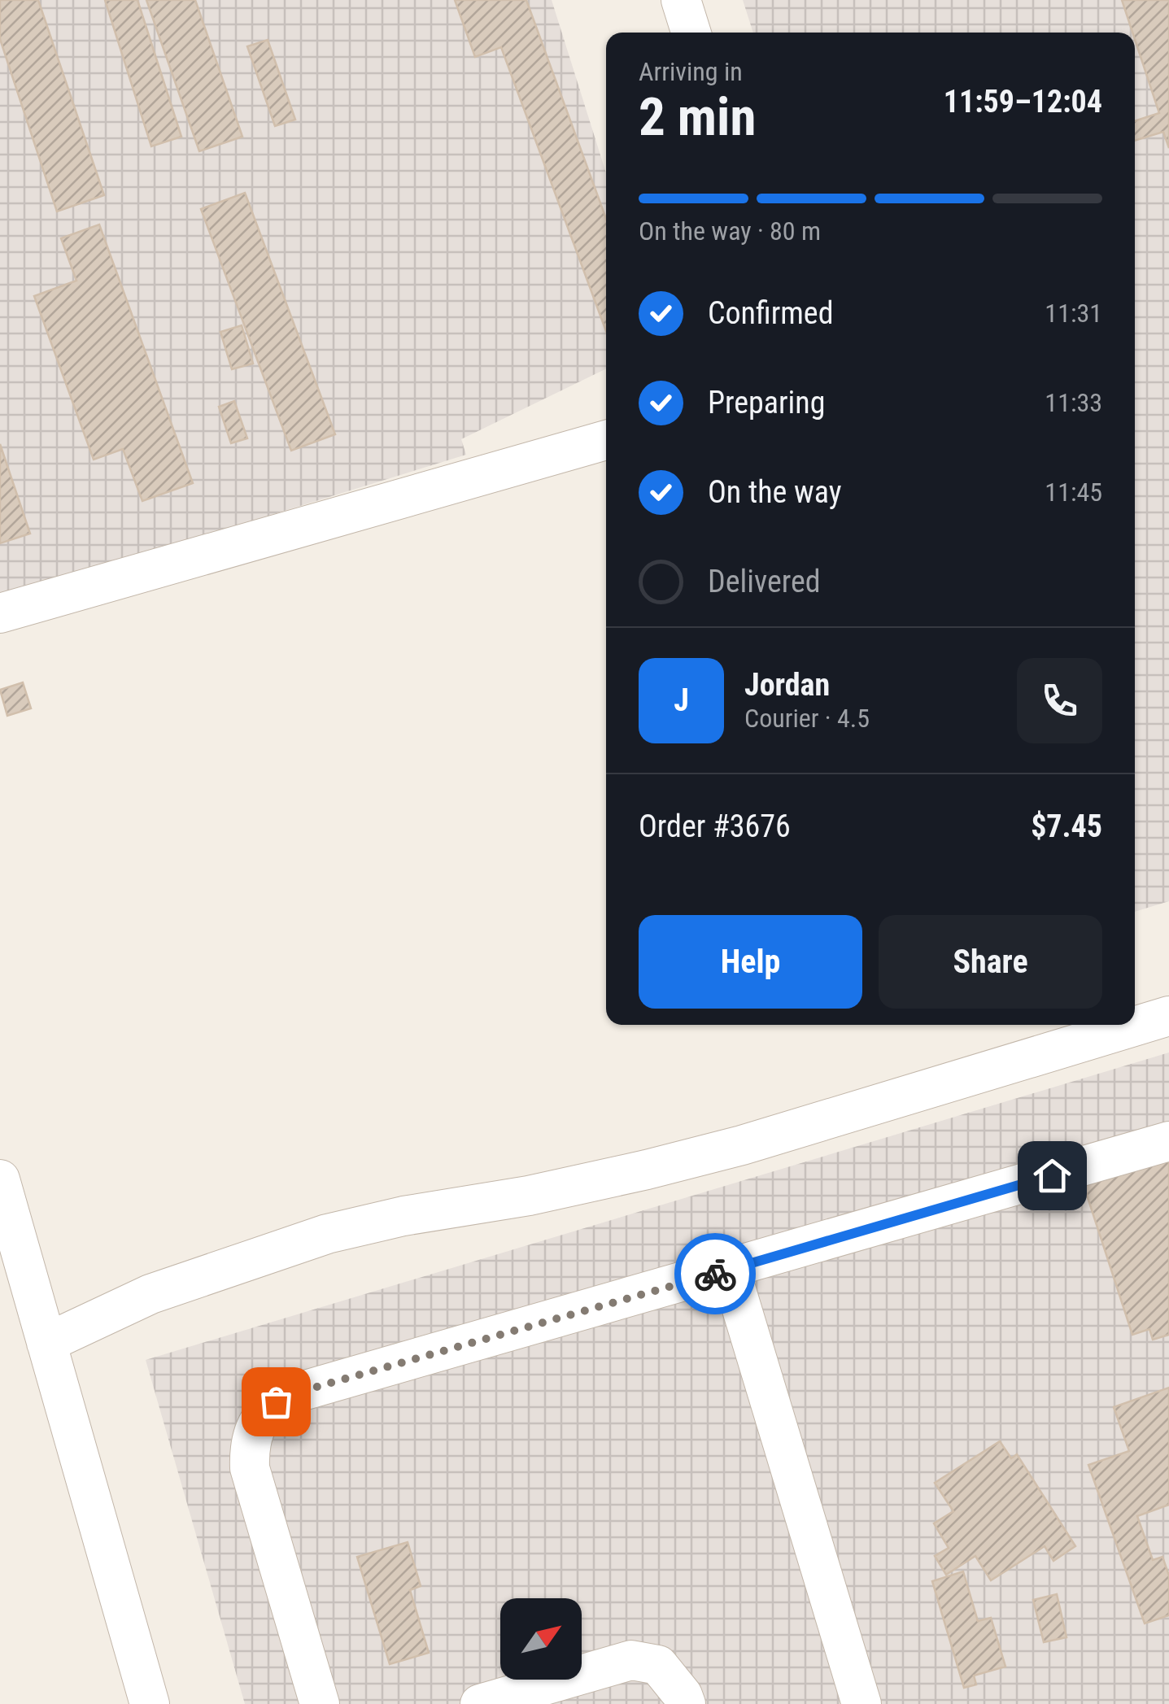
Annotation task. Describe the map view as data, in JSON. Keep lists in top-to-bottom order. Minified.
{"north":"top right","page":{"heading":["2 min","Arriving in","11:59–12:04"],"panel":["Jordan","Courier · 4.5","Order #3676","$7.45"],"bar":"On the way · 80 m","list":[["Confirmed","11:31"],["Preparing","11:33"],["On the way","11:45"],"Delivered"],"round":"J","buttons":["Help","Share"]}}
